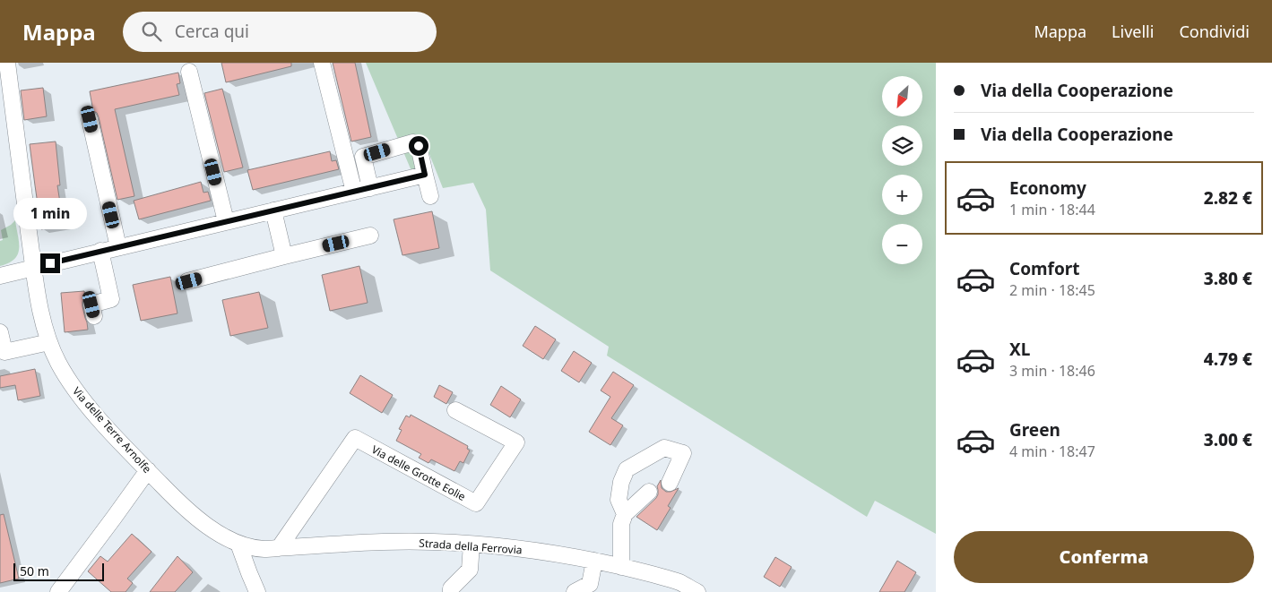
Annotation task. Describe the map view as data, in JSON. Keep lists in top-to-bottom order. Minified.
{"streets":{"street":["Via delle Terre Arnolfe","Via delle Grotte Eolie","Strada della Ferrovia"]},"crossings":[["Via delle Terre Arnolfe","Strada della Ferrovia"],["Via delle Grotte Eolie","Strada della Ferrovia"]],"scale_bar":"50 m","north":"bottom left","page":{"header":"Mappa","search":"Cerca qui","nav":["Mappa","Livelli","Condividi"],"banner":["Via della Cooperazione","Via della Cooperazione"],"map_buttons":["+","−"],"list":[{"name":"Economy","note":"1 min · 18:44","value":"2.82 €"},{"name":"Comfort","note":"2 min · 18:45","value":"3.80 €"},{"name":"XL","note":"3 min · 18:46","value":"4.79 €"},{"name":"Green","note":"4 min · 18:47","value":"3.00 €"}],"bubble":"1 min","buttons":"Conferma","scale":"50 m"}}
